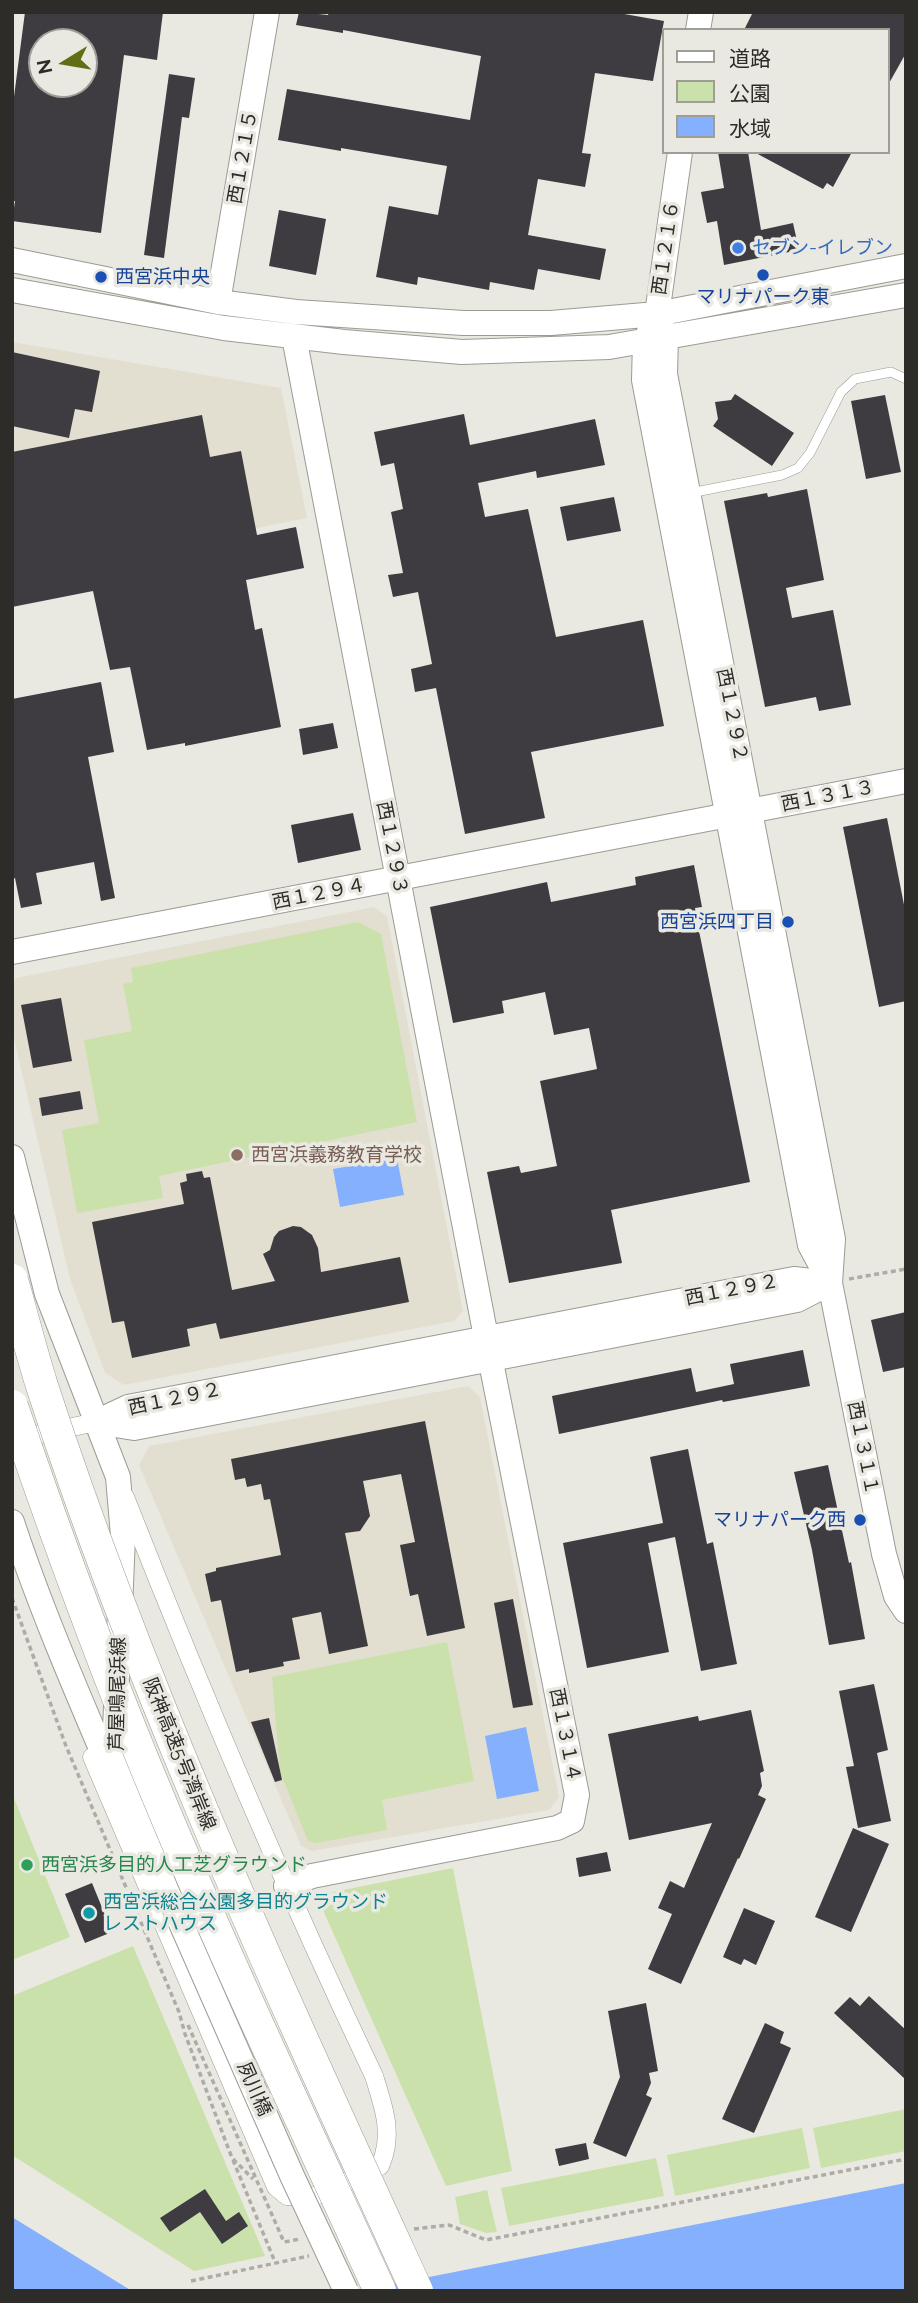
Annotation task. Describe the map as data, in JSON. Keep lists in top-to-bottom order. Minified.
{"streets":{"highway":["阪神高速5号湾岸線"],"street":["西１２１５","西１２１６","西１２９２","西１３１３","西１２９３","西１２９４","西１３１１","芦屋鳴尾浜線","西１３１４","夙川橋"]},"crossings":[["西１２１６","西１２９２"],["西１２９２","西１３１３"],["西１２９２","西１２９３"],["西１２９２","西１２９４"],["西１２９２","西１３１１"],["西１２９２","芦屋鳴尾浜線"],["西１２９２","西１３１４"],["西１３１３","西１２９４"],["西１２９３","西１２９４"],["西１２９３","西１３１４"],["芦屋鳴尾浜線","夙川橋"]],"places":["セブン-イレブン","マリナパーク東","西宮浜中央","西宮浜四丁目","西宮浜義務教育学校","マリナパーク西","西宮浜多目的人工芝グラウンド","西宮浜総合公園多目的グラウンド レストハウス"],"legend":["道路","公園","水域"],"north":"left"}
